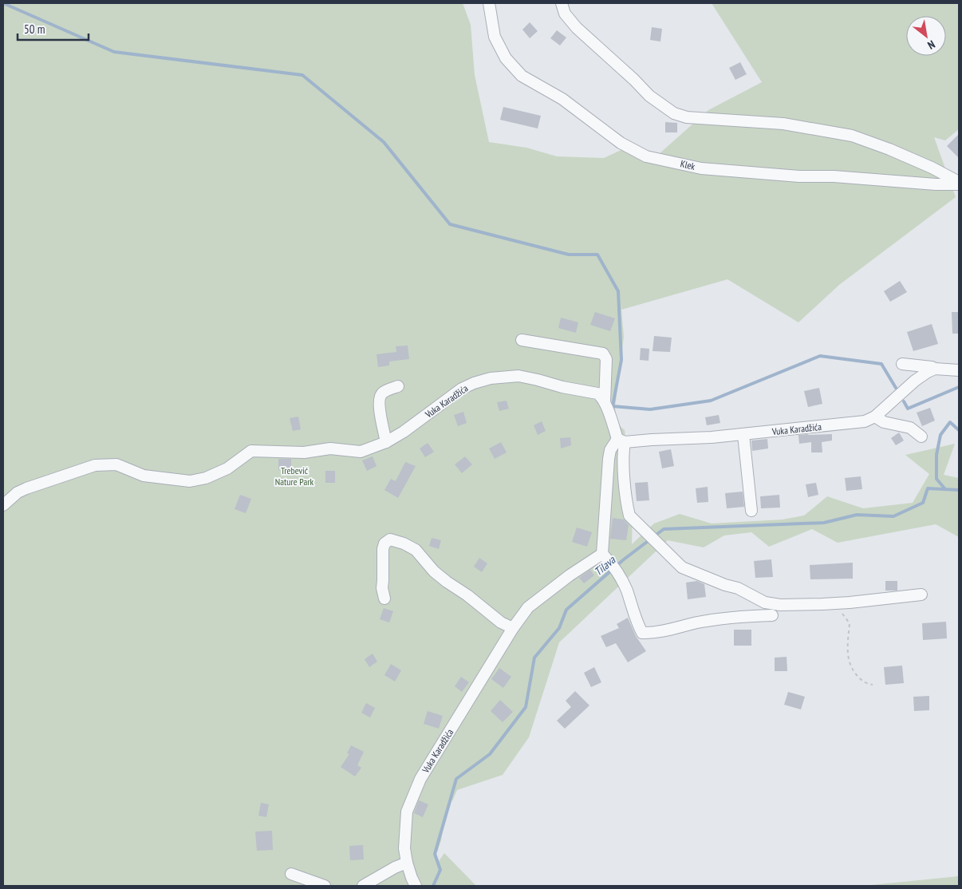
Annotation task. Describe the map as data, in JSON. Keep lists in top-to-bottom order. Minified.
{"streets":{"street":["Klek","Vuka Karadžića"]},"water":["Tilava"],"parks":["Trebević Nature Park"],"scale_bar":"50 m","north":"bottom right"}
